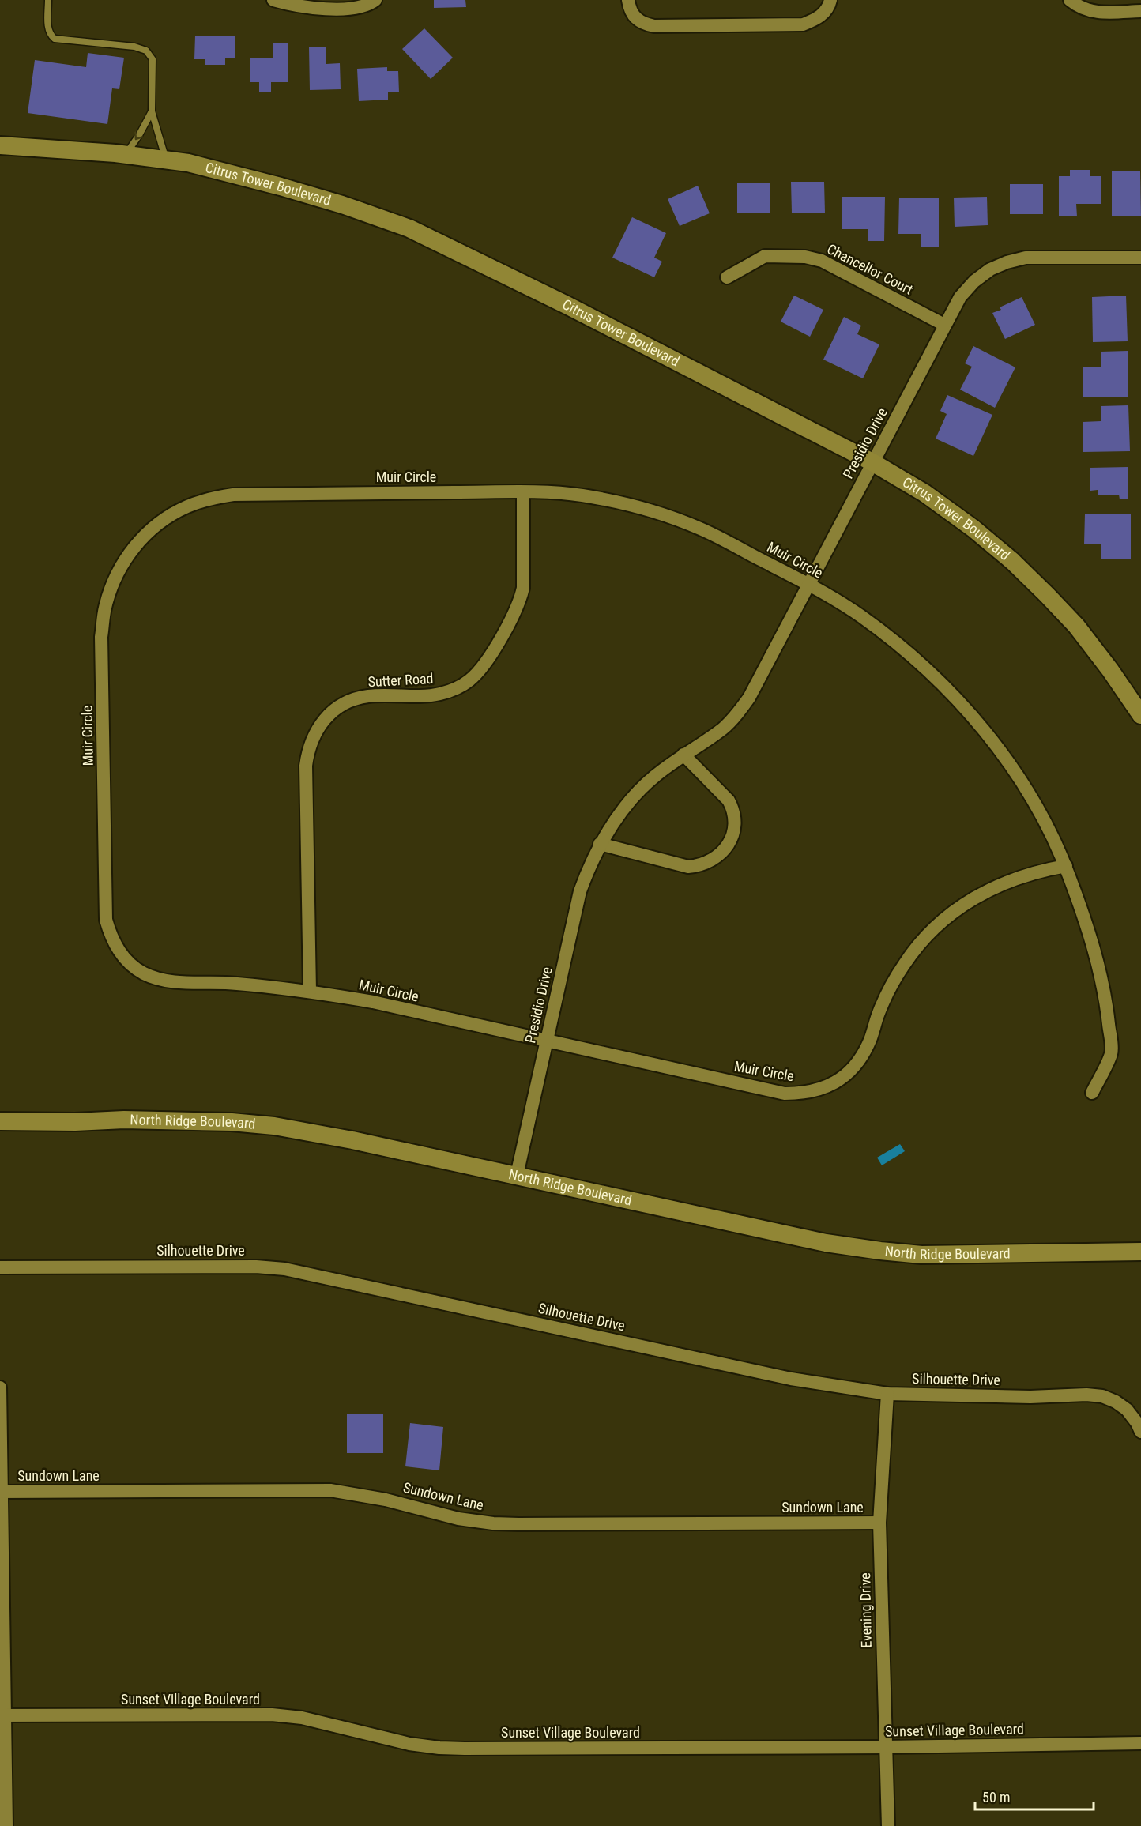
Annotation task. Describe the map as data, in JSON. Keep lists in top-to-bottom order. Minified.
{"streets":{"main road":["Citrus Tower Boulevard","North Ridge Boulevard"],"street":["Chancellor Court","Presidio Drive","Muir Circle","Sutter Road","Silhouette Drive","Sundown Lane","Evening Drive","Sunset Village Boulevard"]},"crossings":[["Citrus Tower Boulevard","Presidio Drive"],["Chancellor Court","Presidio Drive"],["Presidio Drive","Muir Circle"],["Presidio Drive","North Ridge Boulevard"],["Muir Circle","Sutter Road"],["Silhouette Drive","Evening Drive"],["Sundown Lane","Evening Drive"],["Evening Drive","Sunset Village Boulevard"]],"scale_bar":"50 m"}
